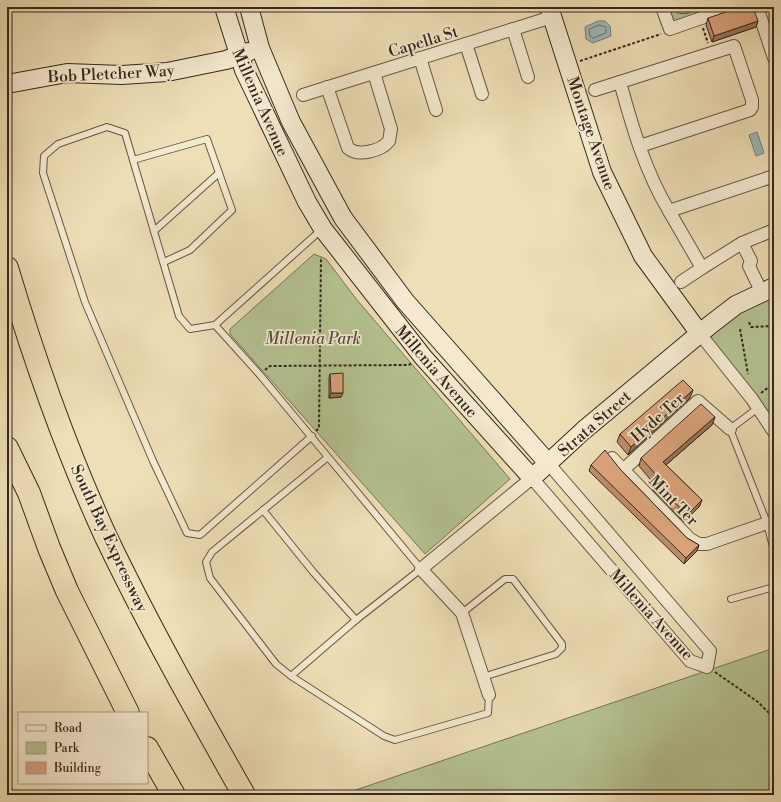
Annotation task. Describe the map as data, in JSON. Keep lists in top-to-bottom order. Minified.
{"streets":{"highway":["South Bay Expressway"],"street":["Capella St","Bob Pletcher Way","Millenia Avenue","Montage Avenue","Hyde Ter","Strata Street","Mint Ter"]},"crossings":[["Capella St","Montage Avenue"],["Bob Pletcher Way","Millenia Avenue"],["Millenia Avenue","Strata Street"],["Montage Avenue","Strata Street"],["Hyde Ter","Mint Ter"]],"parks":["Millenia Park"],"legend":["Road","Park","Building"]}
